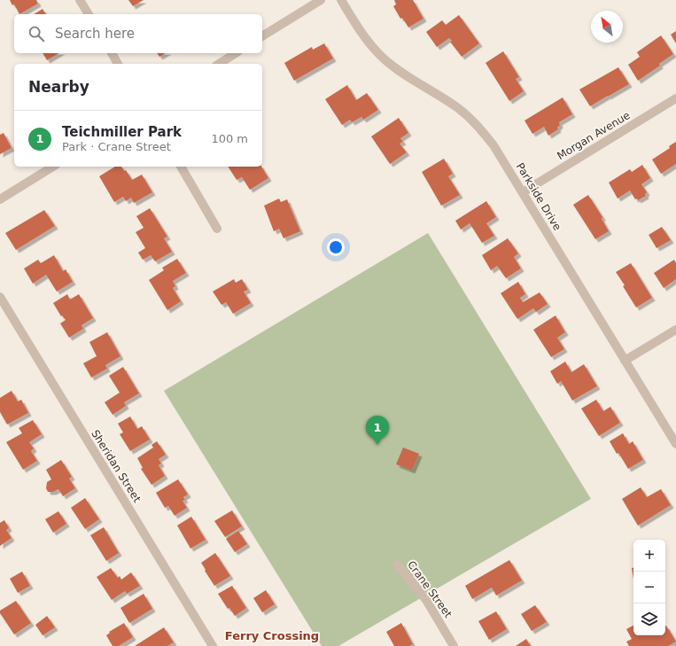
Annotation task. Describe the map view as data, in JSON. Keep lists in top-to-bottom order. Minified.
{"streets":{"street":["Morgan Avenue","Parkside Drive","Sheridan Street","Crane Street"]},"crossings":[["Morgan Avenue","Parkside Drive"]],"districts":["Ferry Crossing"],"north":"top left","page":{"search":"Search here","heading":"Nearby","list":[{"mark":"1","name":"Teichmiller Park","note":"Park · Crane Street","value":"100 m"}],"pins":"1","map_buttons":["+","−"]}}
